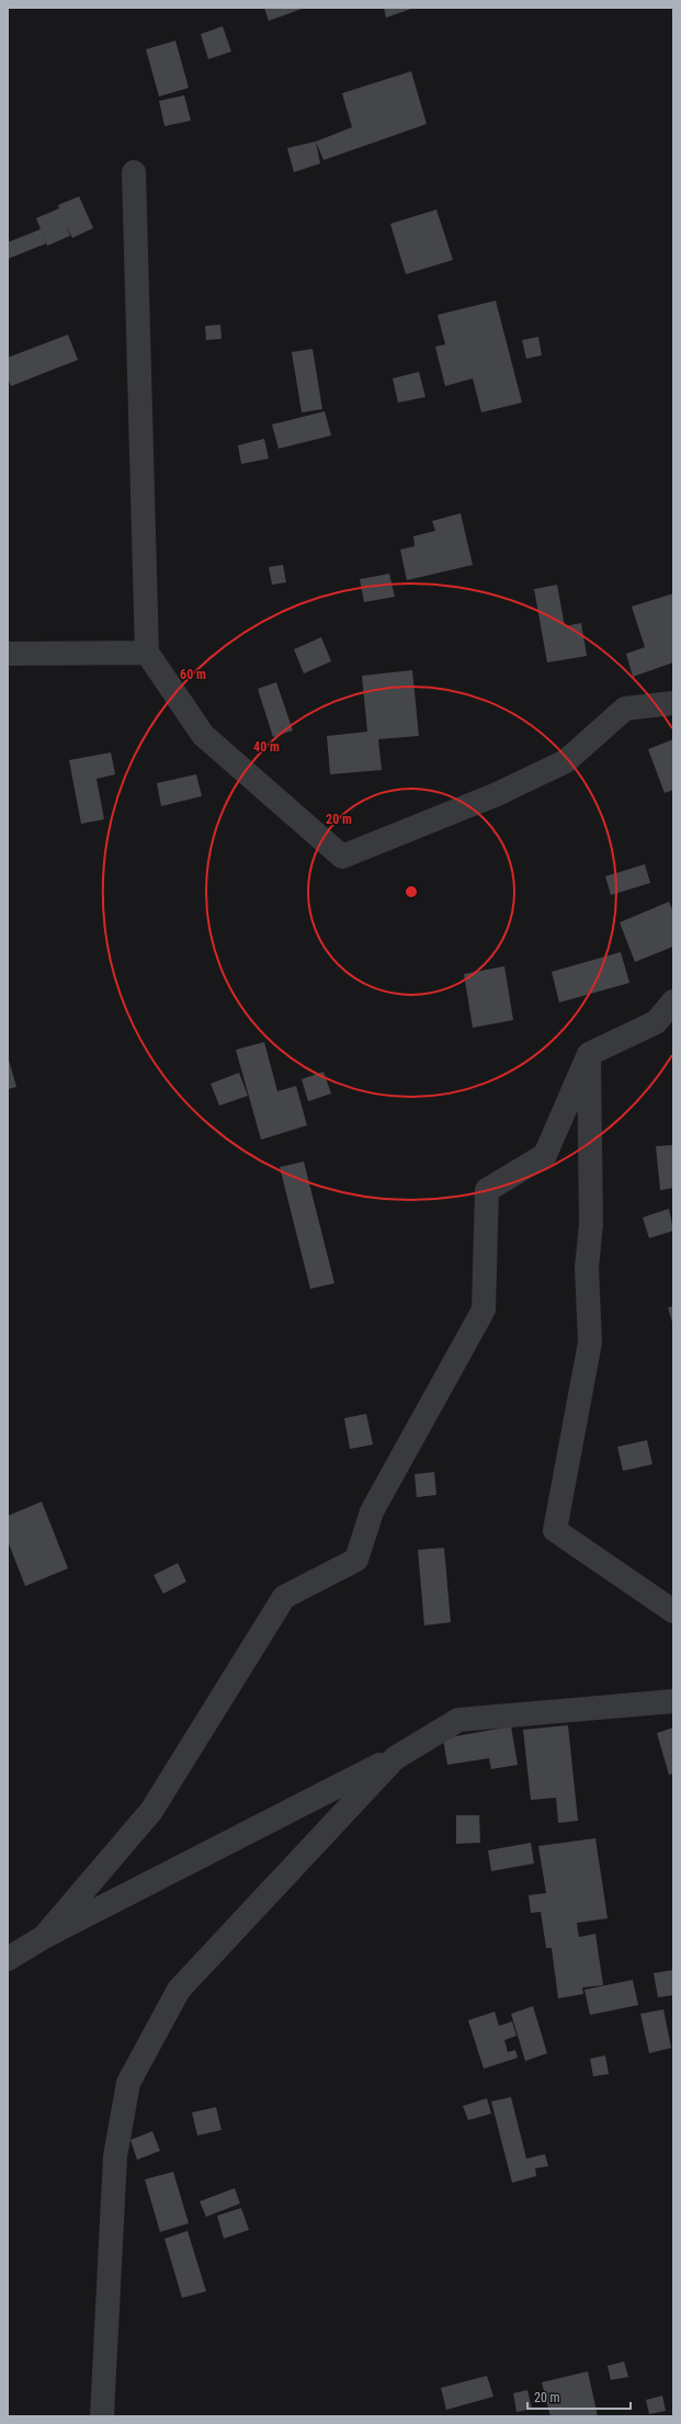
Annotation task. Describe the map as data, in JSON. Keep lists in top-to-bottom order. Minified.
{"scale_bar":"20 m","rings":["60 m","40 m","20 m"]}
